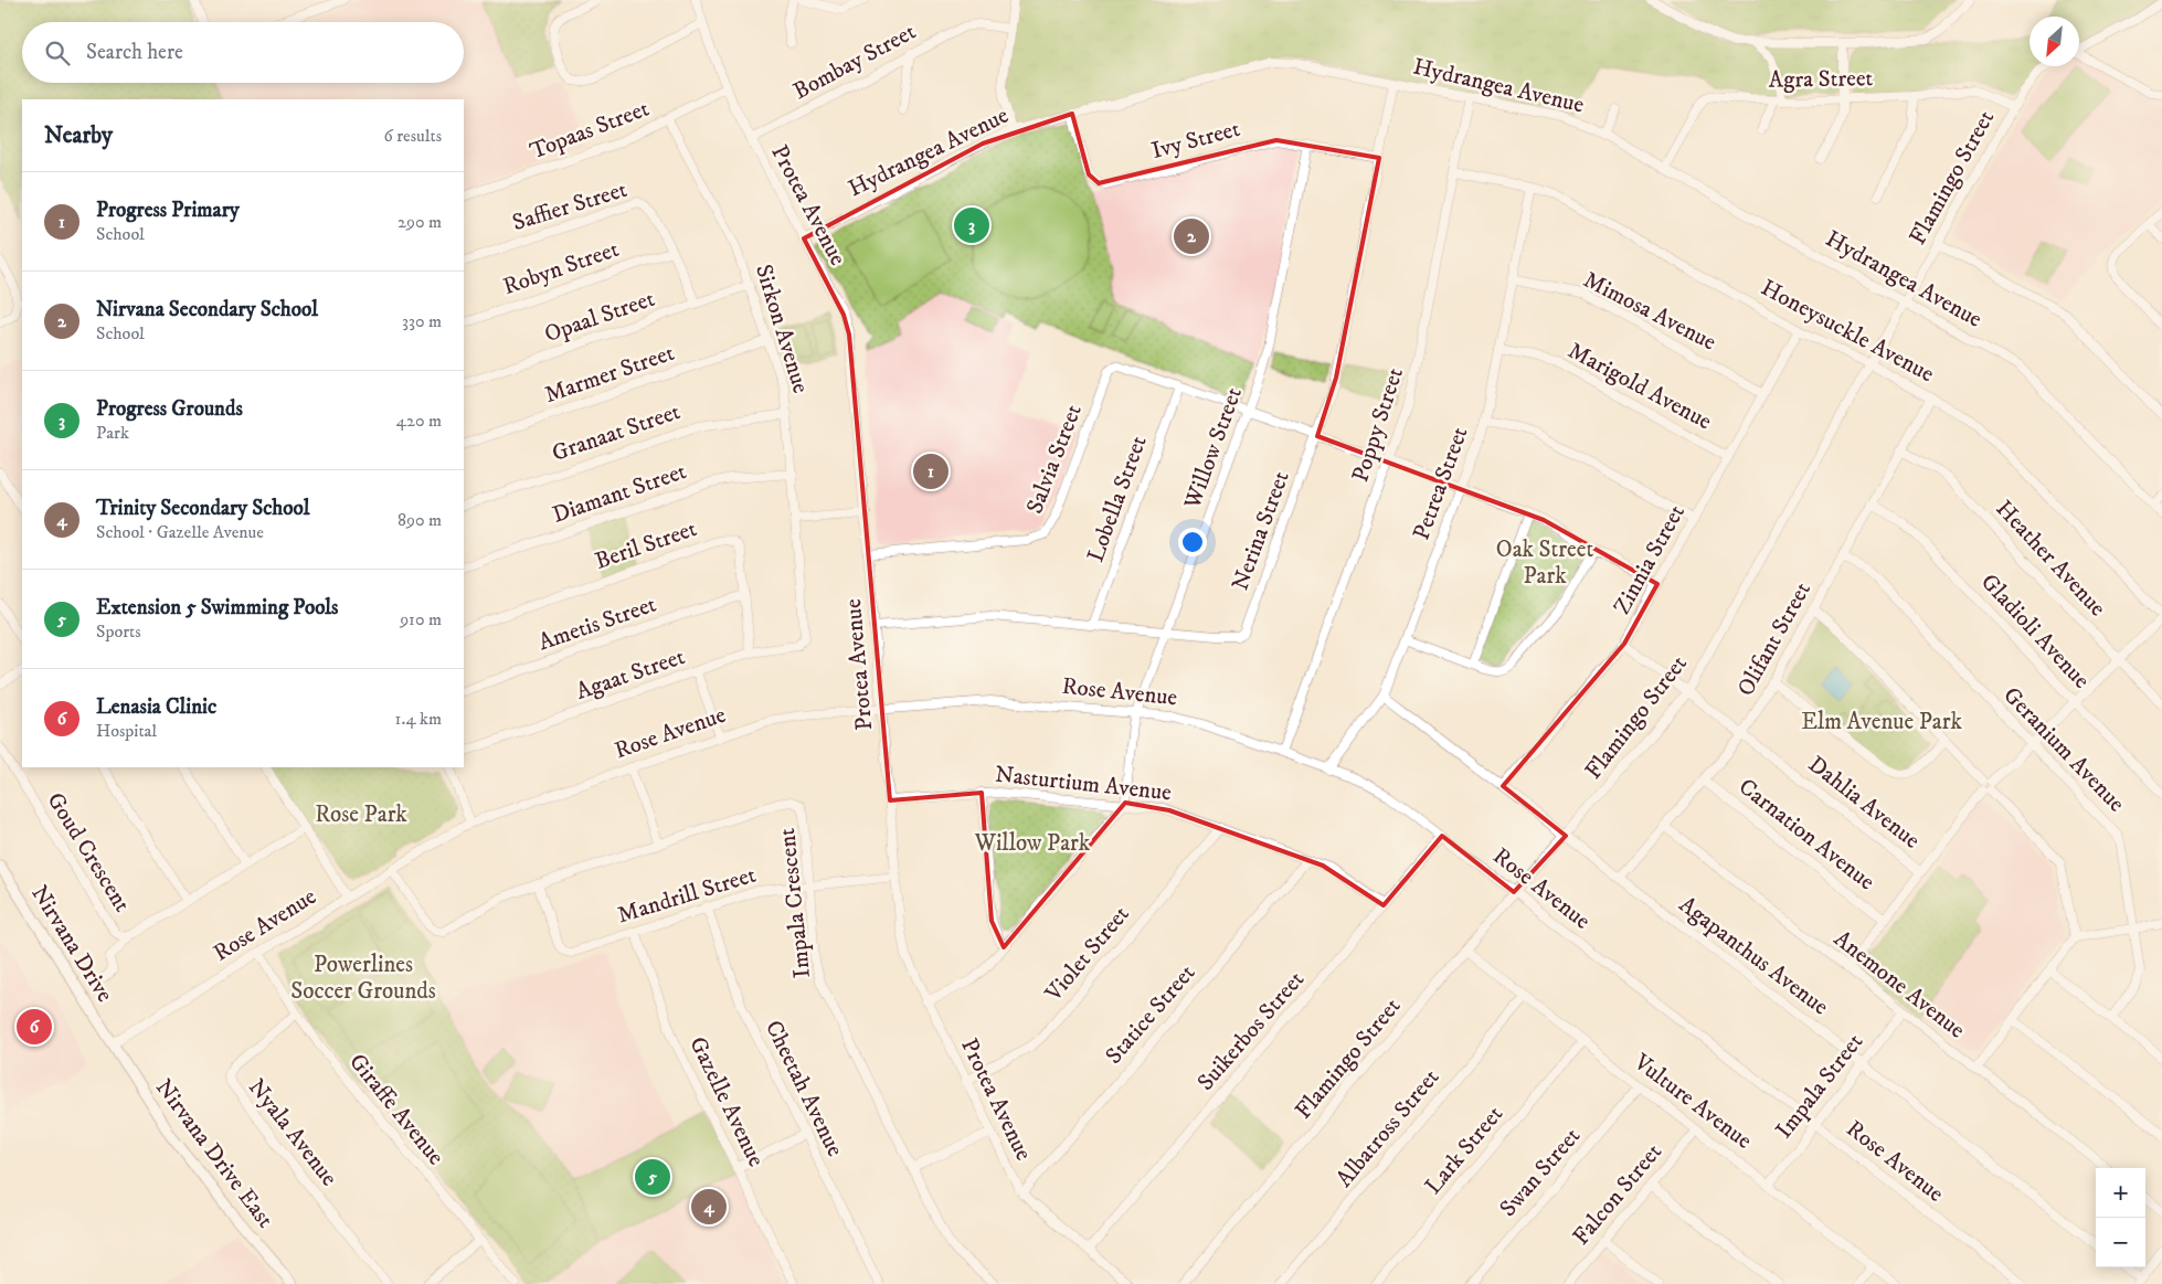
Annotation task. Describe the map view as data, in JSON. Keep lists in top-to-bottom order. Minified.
{"streets":{"main road":["Nirvana Drive","Nirvana Drive East"],"street":["Bombay Street","Agra Street","Hydrangea Avenue","Topaas Street","Ivy Street","Flamingo Street","Protea Avenue","Saffier Street","Robyn Street","Mimosa Avenue","Opaal Street","Sirkon Avenue","Honeysuckle Avenue","Marmer Street","Marigold Avenue","Poppy Street","Granaat Street","Willow Street","Salvia Street","Petrea Street","Diamant Street","Lobella Street","Nerina Street","Beril Street","Heather Avenue","Zinnia Street","Ametis Street","Gladioli Avenue","Olifant Street","Agaat Street","Rose Avenue","Geranium Avenue","Nasturtium Avenue","Dahlia Avenue","Carnation Avenue","Goud Crescent","Mandrill Street","Impala Crescent","Violet Street","Agapanthus Avenue","Anemone Avenue","Statice Street","Suikerbos Street","Impala Street","Cheetah Avenue","Gazelle Avenue","Vulture Avenue","Giraffe Avenue","Albatross Street","Nyala Avenue","Lark Street","Swan Street","Falcon Street"]},"crossings":[["Bombay Street","Protea Avenue"],["Agra Street","Hydrangea Avenue"],["Agra Street","Flamingo Street"],["Hydrangea Avenue","Ivy Street"],["Hydrangea Avenue","Flamingo Street"],["Hydrangea Avenue","Protea Avenue"],["Hydrangea Avenue","Poppy Street"],["Hydrangea Avenue","Nerina Street"],["Topaas Street","Protea Avenue"],["Topaas Street","Sirkon Avenue"],["Ivy Street","Willow Street"],["Ivy Street","Nerina Street"],["Flamingo Street","Honeysuckle Avenue"],["Flamingo Street","Rose Avenue"],["Flamingo Street","Dahlia Avenue"],["Flamingo Street","Agapanthus Avenue"],["Flamingo Street","Vulture Avenue"],["Protea Avenue","Salvia Street"],["Protea Avenue","Nerina Street"],["Protea Avenue","Rose Avenue"],["Protea Avenue","Nasturtium Avenue"],["Protea Avenue","Mandrill Street"],["Protea Avenue","Violet Street"],["Protea Avenue","Statice Street"],["Protea Avenue","Suikerbos Street"],["Saffier Street","Robyn Street"],["Saffier Street","Opaal Street"],["Mimosa Avenue","Petrea Street"],["Mimosa Avenue","Zinnia Street"],["Opaal Street","Sirkon Avenue"],["Sirkon Avenue","Marmer Street"],["Sirkon Avenue","Granaat Street"],["Sirkon Avenue","Diamant Street"],["Sirkon Avenue","Agaat Street"],["Honeysuckle Avenue","Poppy Street"],["Honeysuckle Avenue","Petrea Street"],["Honeysuckle Avenue","Zinnia Street"],["Honeysuckle Avenue","Olifant Street"],["Marigold Avenue","Petrea Street"],["Marigold Avenue","Zinnia Street"],["Poppy Street","Rose Avenue"],["Willow Street","Nerina Street"],["Willow Street","Rose Avenue"],["Willow Street","Nasturtium Avenue"],["Salvia Street","Lobella Street"],["Petrea Street","Rose Avenue"],["Petrea Street","Agapanthus Avenue"],["Lobella Street","Nerina Street"],["Beril Street","Ametis Street"],["Beril Street","Agaat Street"],["Heather Avenue","Olifant Street"],["Zinnia Street","Dahlia Avenue"],["Zinnia Street","Agapanthus Avenue"],["Gladioli Avenue","Olifant Street"],["Olifant Street","Geranium Avenue"],["Olifant Street","Dahlia Avenue"],["Olifant Street","Carnation Avenue"],["Olifant Street","Agapanthus Avenue"],["Olifant Street","Anemone Avenue"],["Rose Avenue","Impala Crescent"],["Rose Avenue","Nirvana Drive"],["Rose Avenue","Suikerbos Street"],["Rose Avenue","Impala Street"],["Rose Avenue","Giraffe Avenue"],["Rose Avenue","Nirvana Drive East"],["Nasturtium Avenue","Violet Street"],["Nasturtium Avenue","Statice Street"],["Nasturtium Avenue","Suikerbos Street"],["Mandrill Street","Impala Crescent"],["Mandrill Street","Cheetah Avenue"],["Mandrill Street","Gazelle Avenue"],["Nirvana Drive","Nirvana Drive East"],["Agapanthus Avenue","Impala Street"],["Anemone Avenue","Impala Street"],["Impala Street","Vulture Avenue"],["Vulture Avenue","Albatross Street"],["Vulture Avenue","Lark Street"],["Vulture Avenue","Swan Street"],["Vulture Avenue","Falcon Street"],["Giraffe Avenue","Nyala Avenue"]],"parks":["Oak Street Park","Elm Avenue Park","Rose Park","Willow Park","Powerlines Soccer Grounds"],"north":"bottom left","page":{"search":"Search here","heading":["Nearby","6 results"],"list":[{"mark":"1","name":"Progress Primary","note":"School","value":"290 m"},{"mark":"2","name":"Nirvana Secondary School","note":"School","value":"330 m"},{"mark":"3","name":"Progress Grounds","note":"Park","value":"420 m"},{"mark":"4","name":"Trinity Secondary School","note":"School · Gazelle Avenue","value":"890 m"},{"mark":"5","name":"Extension 5 Swimming Pools","note":"Sports","value":"910 m"},{"mark":"6","name":"Lenasia Clinic","note":"Hospital","value":"1.4 km"}],"pins":["3","2","1","6","5","4"],"map_buttons":["+","−"]}}
